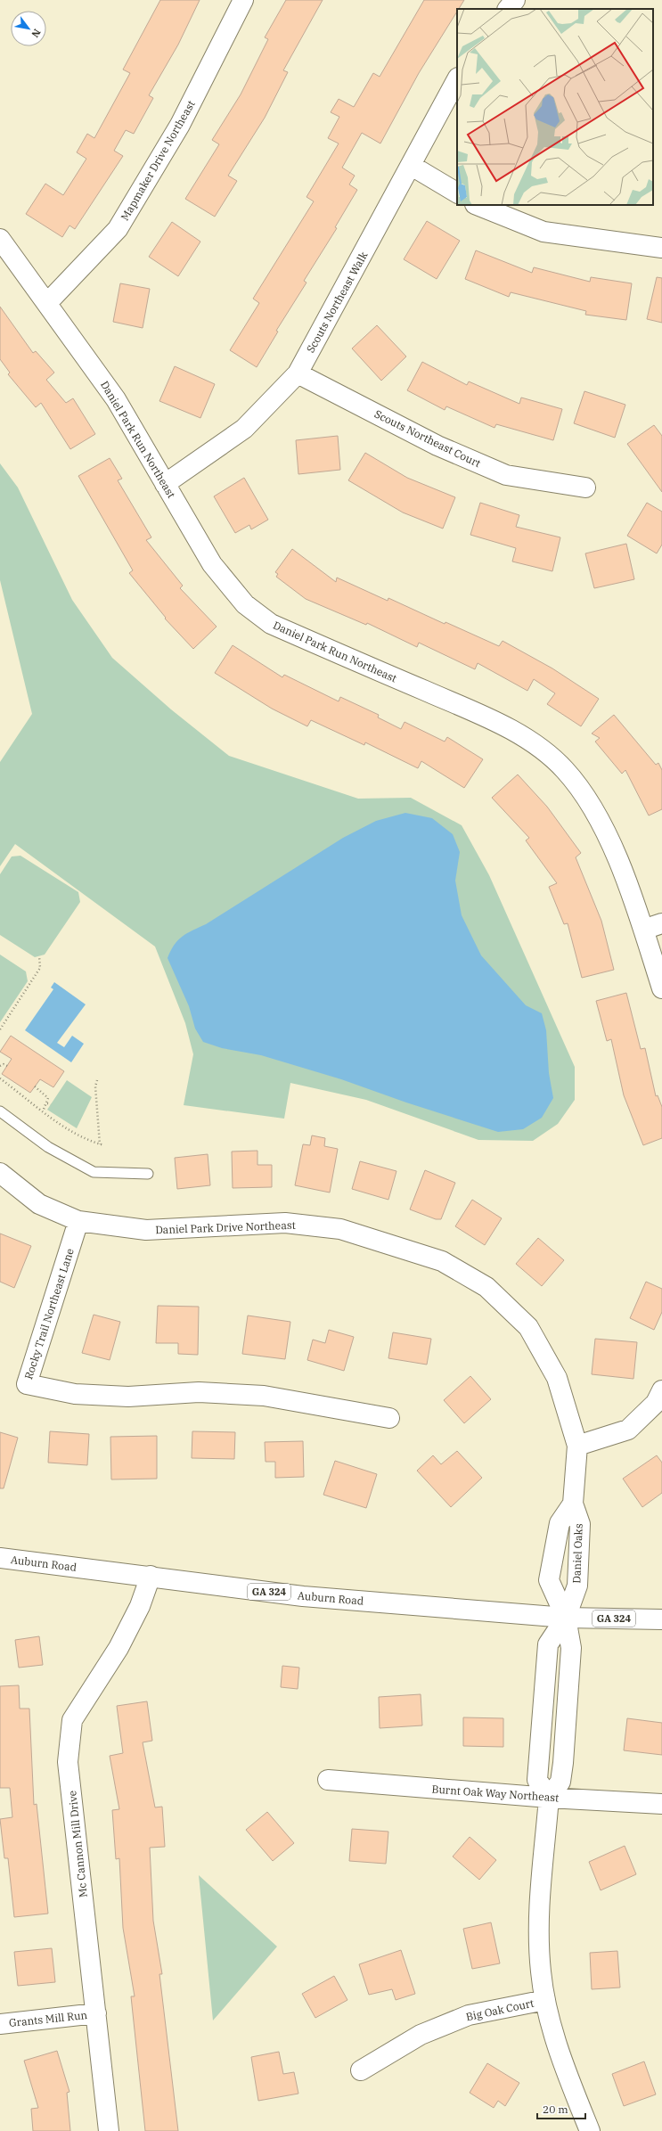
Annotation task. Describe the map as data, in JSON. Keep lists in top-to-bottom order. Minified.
{"streets":{"street":["Mapmaker Drive Northeast","Scouts Northeast Walk","Scouts Northeast Court","Daniel Park Run Northeast","Daniel Park Drive Northeast","Rocky Trail Northeast Lane","Daniel Oaks","Auburn Road","GA 324","Burnt Oak Way Northeast","Mc Cannon Mill Drive","Big Oak Court","Grants Mill Run"]},"crossings":[["Mapmaker Drive Northeast","Daniel Park Run Northeast"],["Scouts Northeast Walk","Scouts Northeast Court"],["Scouts Northeast Walk","Daniel Park Run Northeast"],["Daniel Park Drive Northeast","Rocky Trail Northeast Lane"],["Daniel Park Drive Northeast","Daniel Oaks"],["Daniel Oaks","Auburn Road"],["Auburn Road","Mc Cannon Mill Drive"],["Mc Cannon Mill Drive","Grants Mill Run"]],"scale_bar":"20 m","north":"bottom right"}
